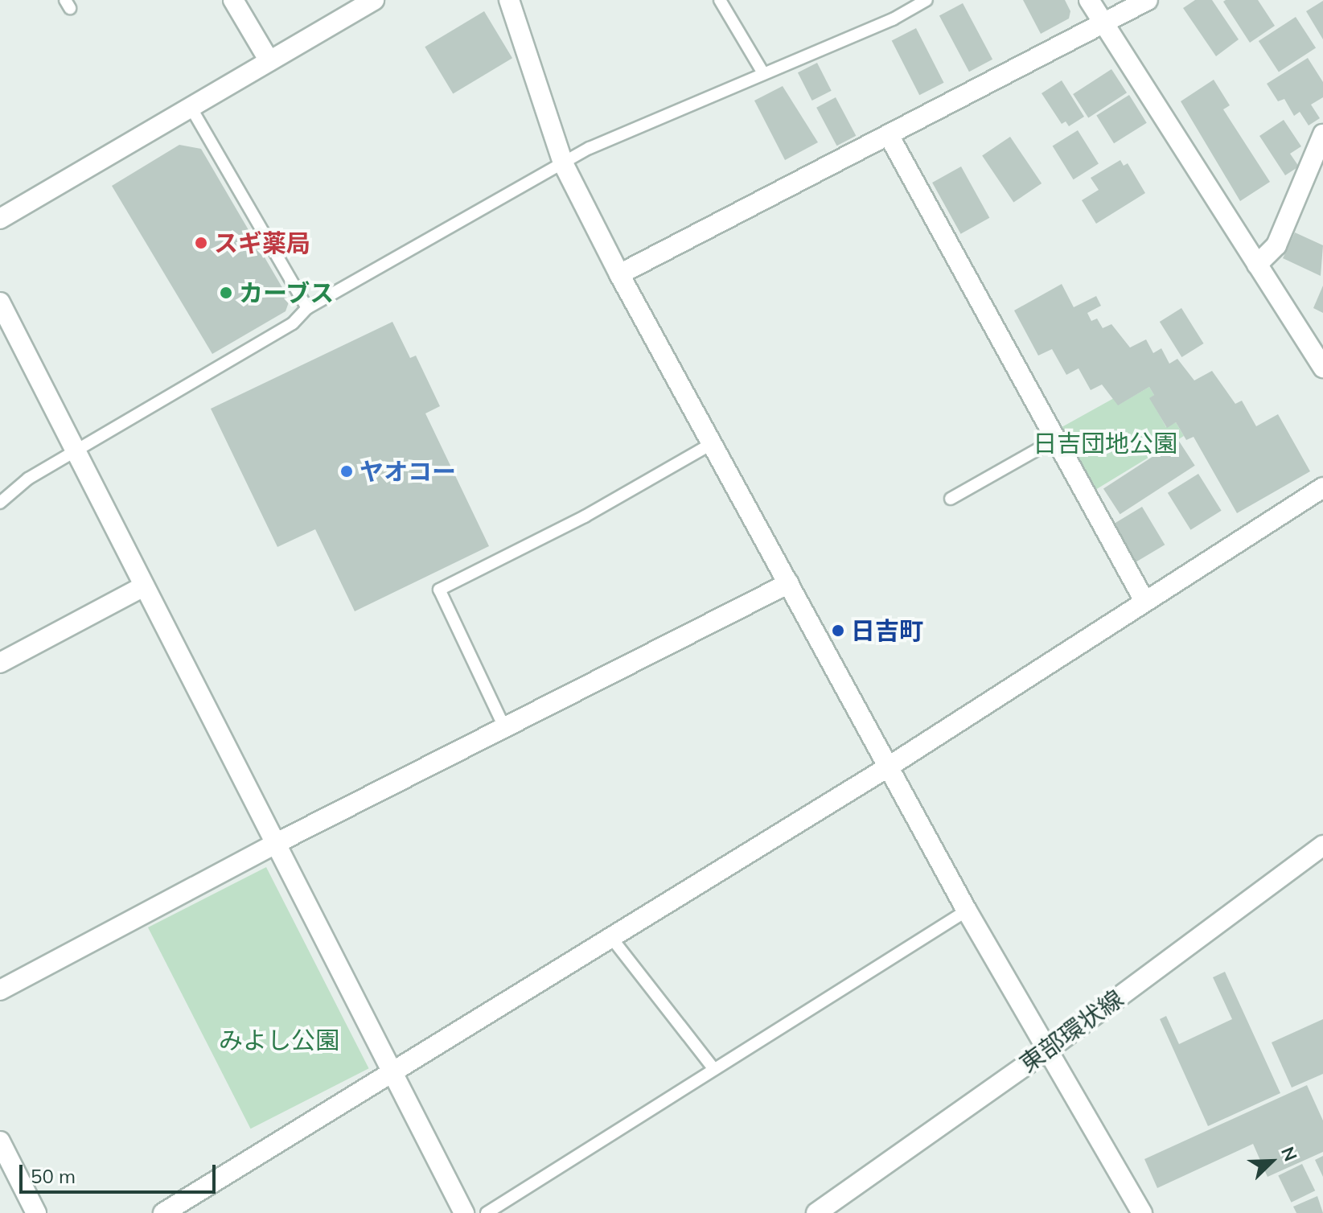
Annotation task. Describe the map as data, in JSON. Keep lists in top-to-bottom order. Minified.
{"streets":{"street":["東部環状線"]},"parks":["日吉団地公園","みよし公園"],"places":["スギ薬局","カーブス","ヤオコー","日吉町"],"scale_bar":"50 m","north":"top right"}
